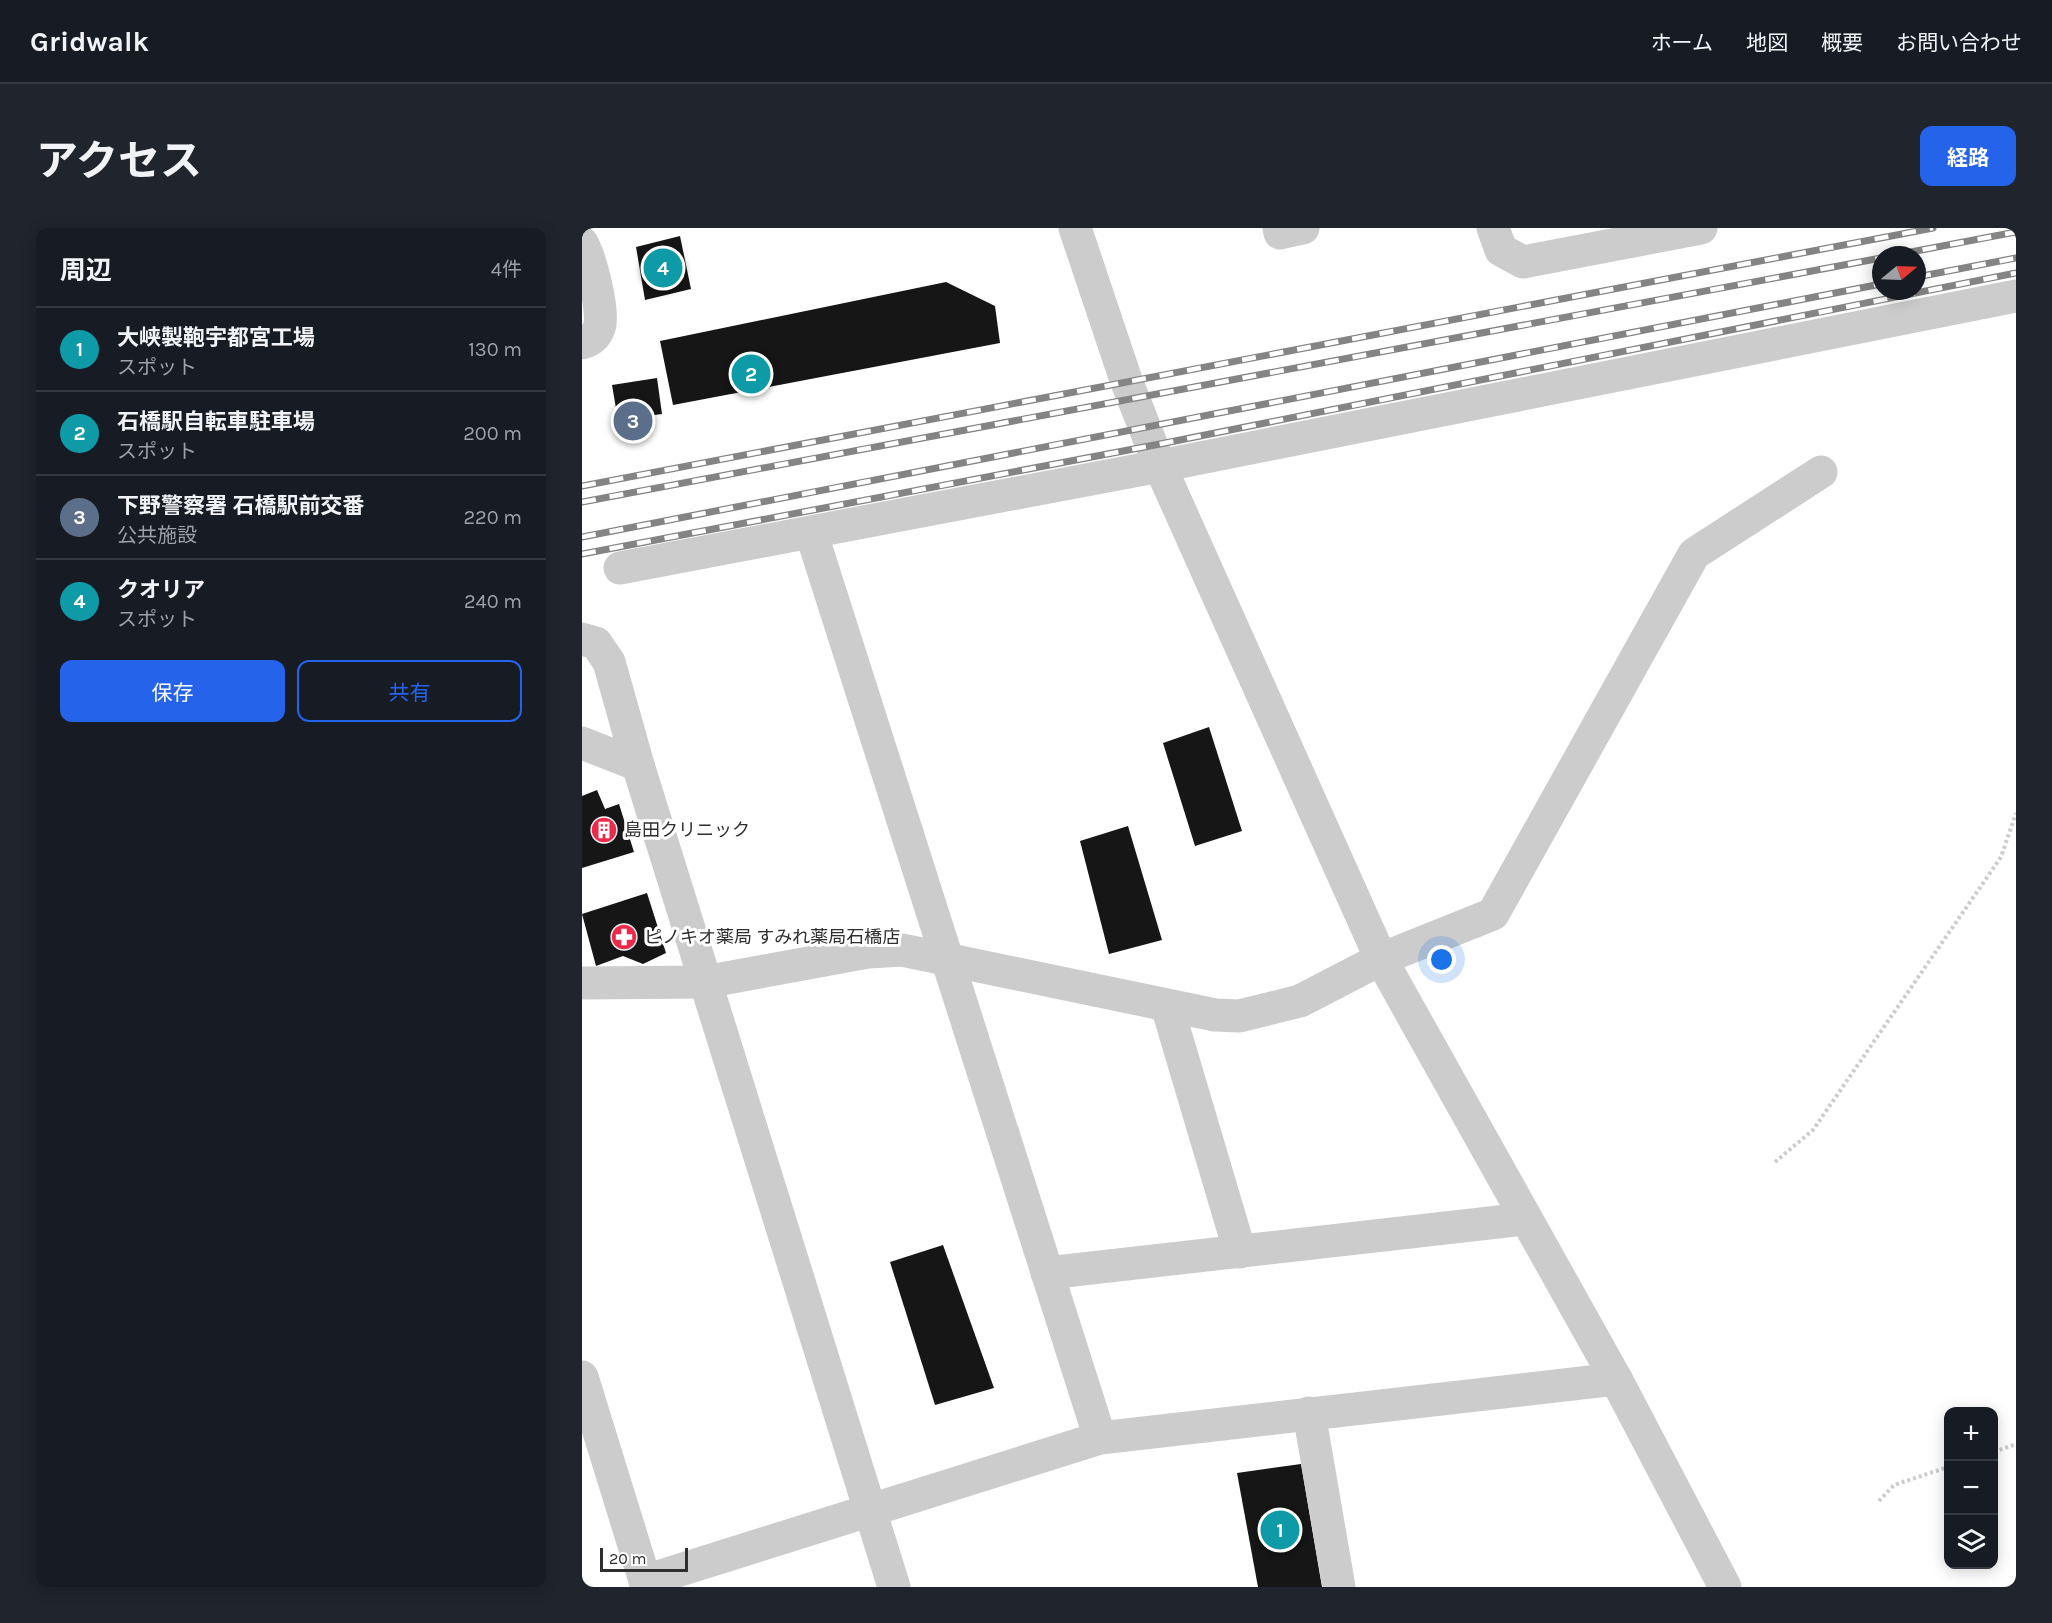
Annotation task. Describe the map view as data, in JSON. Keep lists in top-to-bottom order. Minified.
{"places":{"building":["島田クリニック"],"pharmacy":["ピノキオ薬局 すみれ薬局石橋店"]},"scale_bar":"20 m","north":"right","page":{"header":"Gridwalk","nav":["ホーム","地図","概要","お問い合わせ"],"title":"アクセス","buttons":["経路",["保存","共有"]],"heading":["周辺","4件"],"pins":["4","2","3","1"],"list":[{"mark":"1","name":"大峡製鞄宇都宮工場","note":"スポット","value":"130 m"},{"mark":"2","name":"石橋駅自転車駐車場","note":"スポット","value":"200 m"},{"mark":"3","name":"下野警察署 石橋駅前交番","note":"公共施設","value":"220 m"},{"mark":"4","name":"クオリア","note":"スポット","value":"240 m"}],"map_buttons":["+","−"],"scale":"20 m"}}
